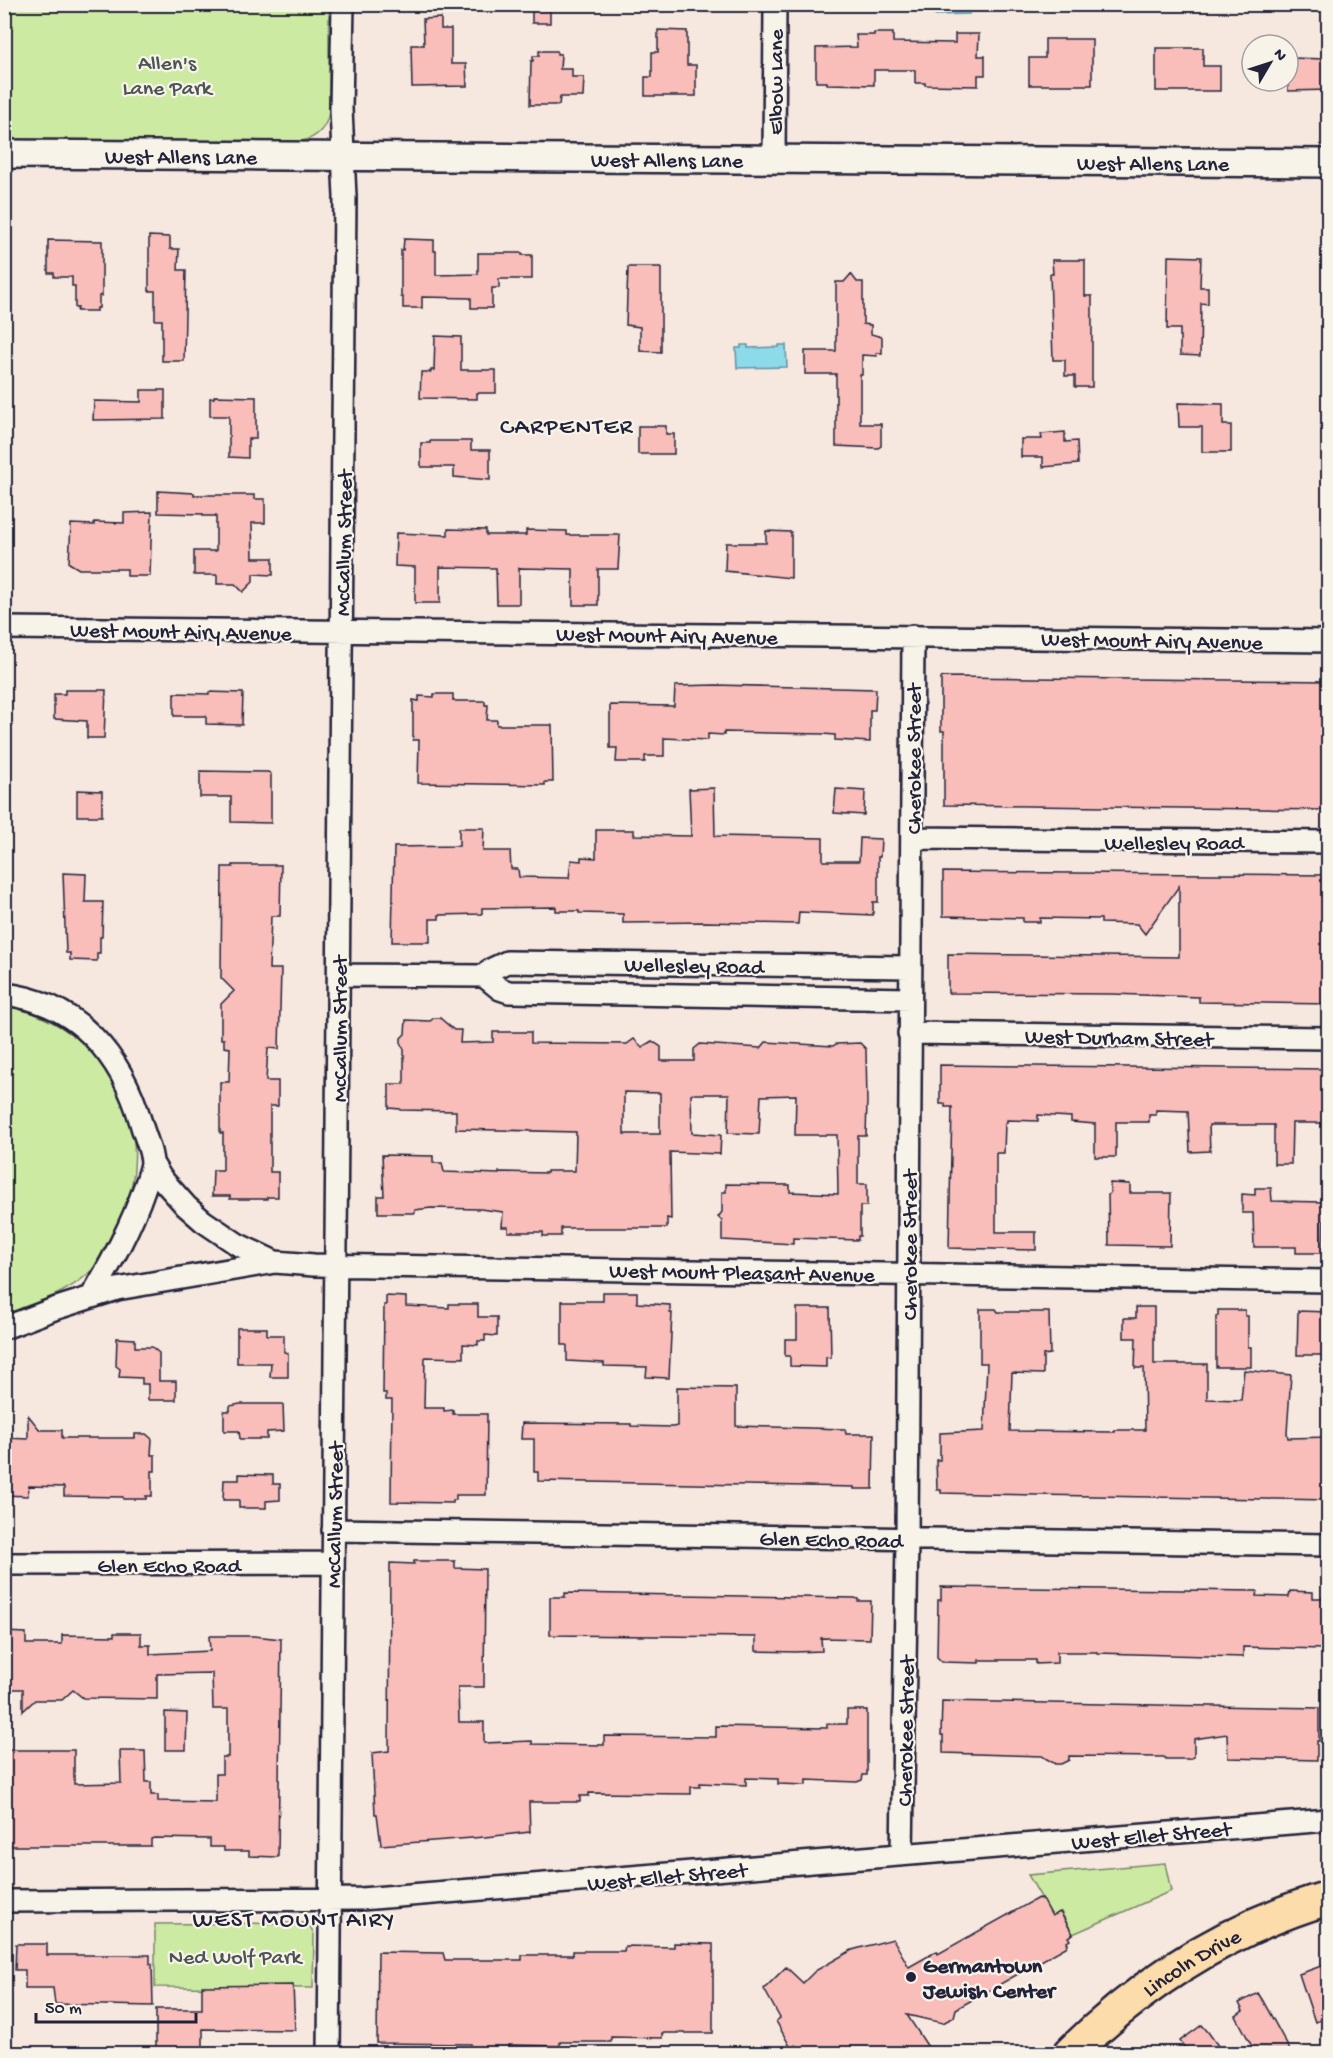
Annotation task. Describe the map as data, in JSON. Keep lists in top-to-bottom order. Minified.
{"streets":{"main road":["Lincoln Drive"],"street":["Elbow Lane","West Allens Lane","McCallum Street","West Mount Airy Avenue","Cherokee Street","Wellesley Road","West Durham Street","West Mount Pleasant Avenue","Glen Echo Road","West Ellet Street"]},"crossings":[["Elbow Lane","West Allens Lane"],["West Allens Lane","McCallum Street"],["McCallum Street","West Mount Airy Avenue"],["McCallum Street","Wellesley Road"],["McCallum Street","West Mount Pleasant Avenue"],["McCallum Street","Glen Echo Road"],["McCallum Street","West Ellet Street"],["West Mount Airy Avenue","Cherokee Street"],["Cherokee Street","Wellesley Road"],["Cherokee Street","West Durham Street"],["Cherokee Street","West Mount Pleasant Avenue"],["Cherokee Street","Glen Echo Road"],["Cherokee Street","West Ellet Street"]],"districts":["CARPENTER","WEST MOUNT AIRY"],"parks":["Allen's Lane Park","Ned Wolf Park"],"places":["Germantown Jewish Center"],"scale_bar":"50 m","north":"top right"}
